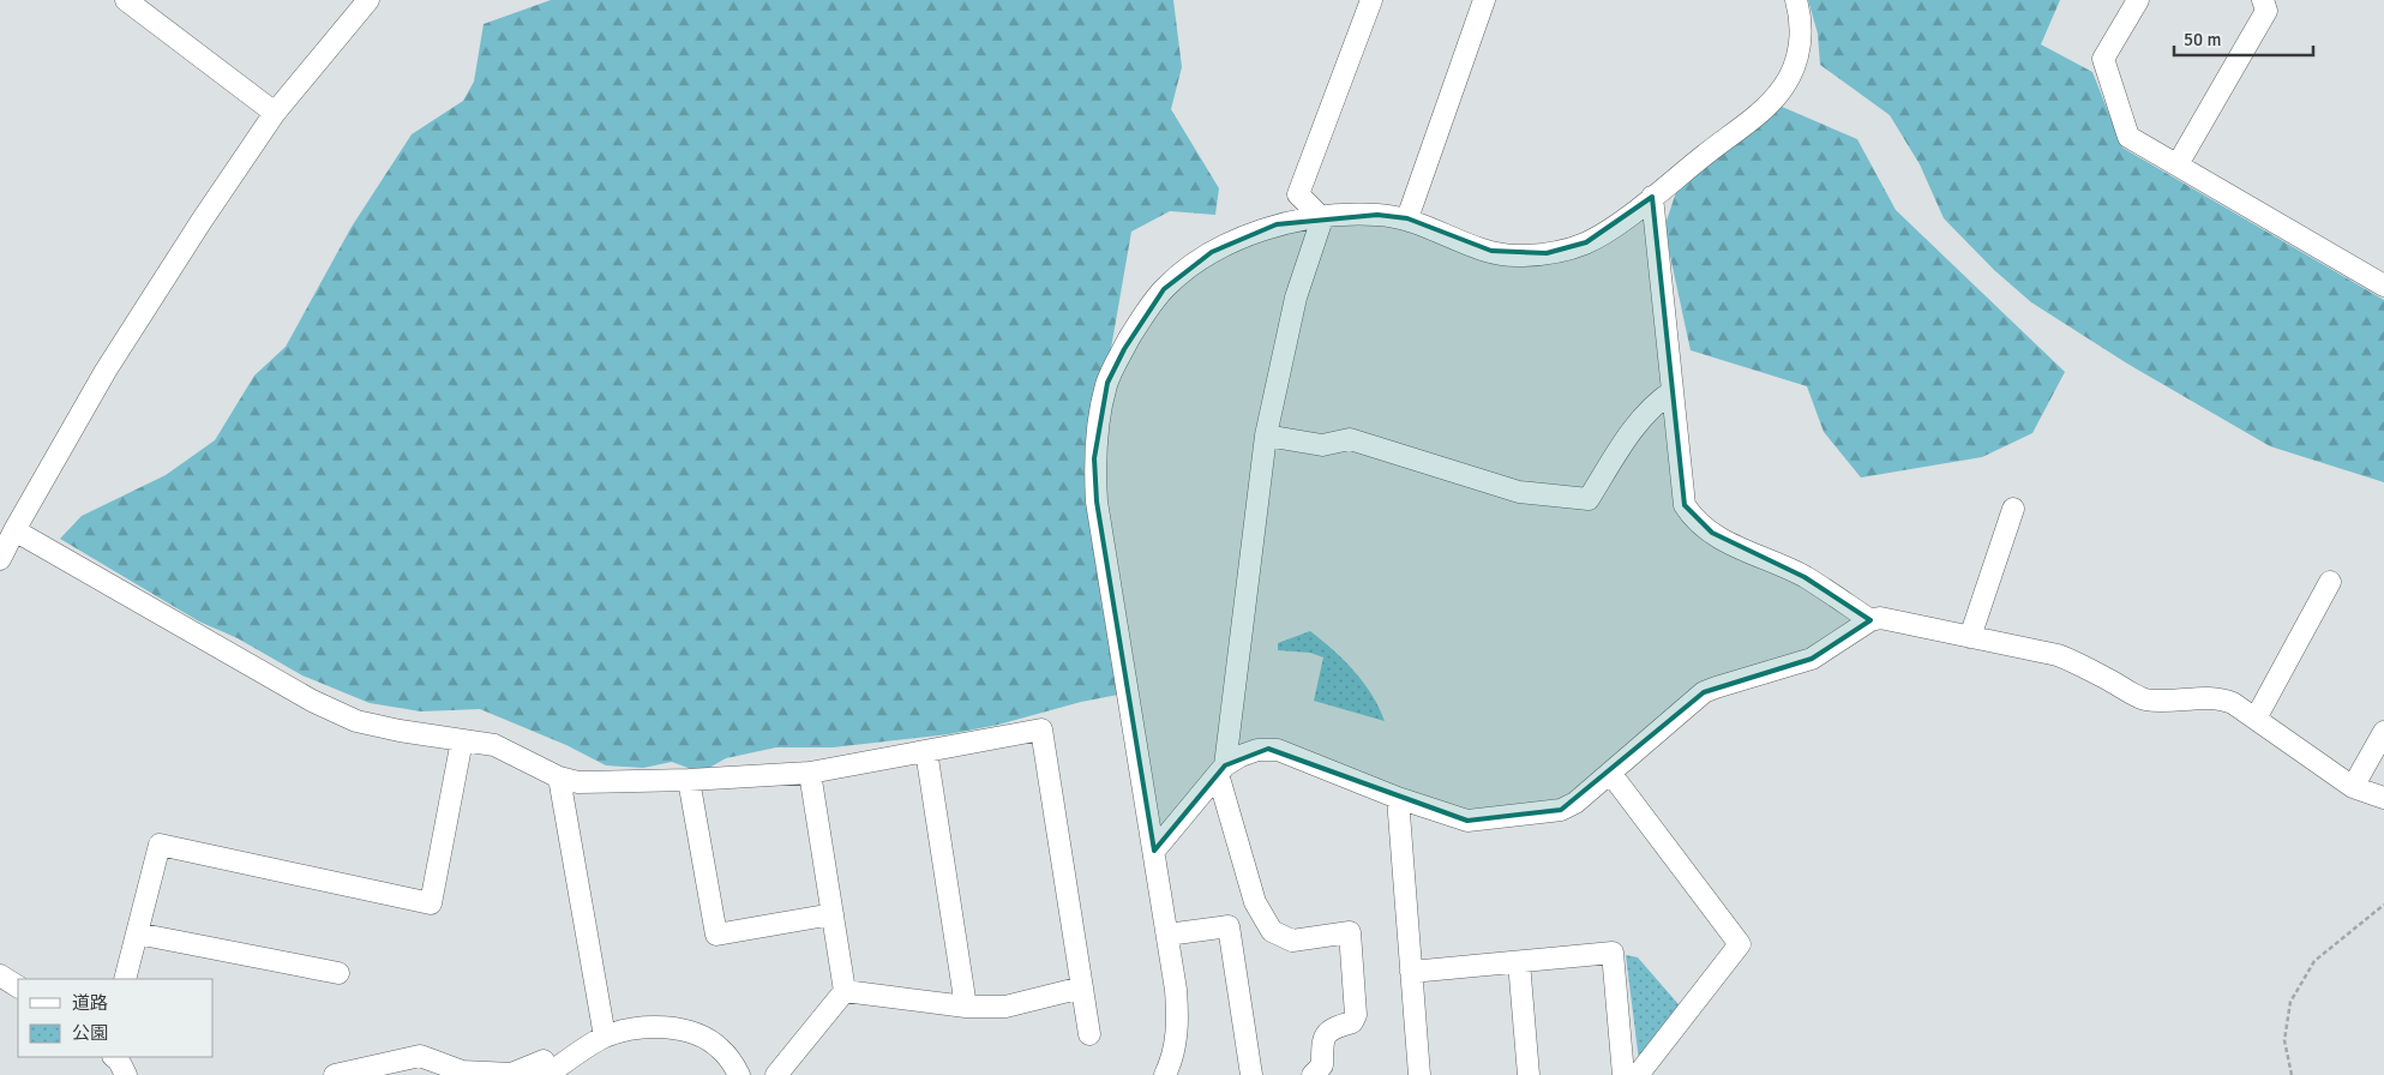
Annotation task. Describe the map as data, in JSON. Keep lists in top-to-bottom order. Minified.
{"legend":["道路","公園"],"scale_bar":"50 m"}
